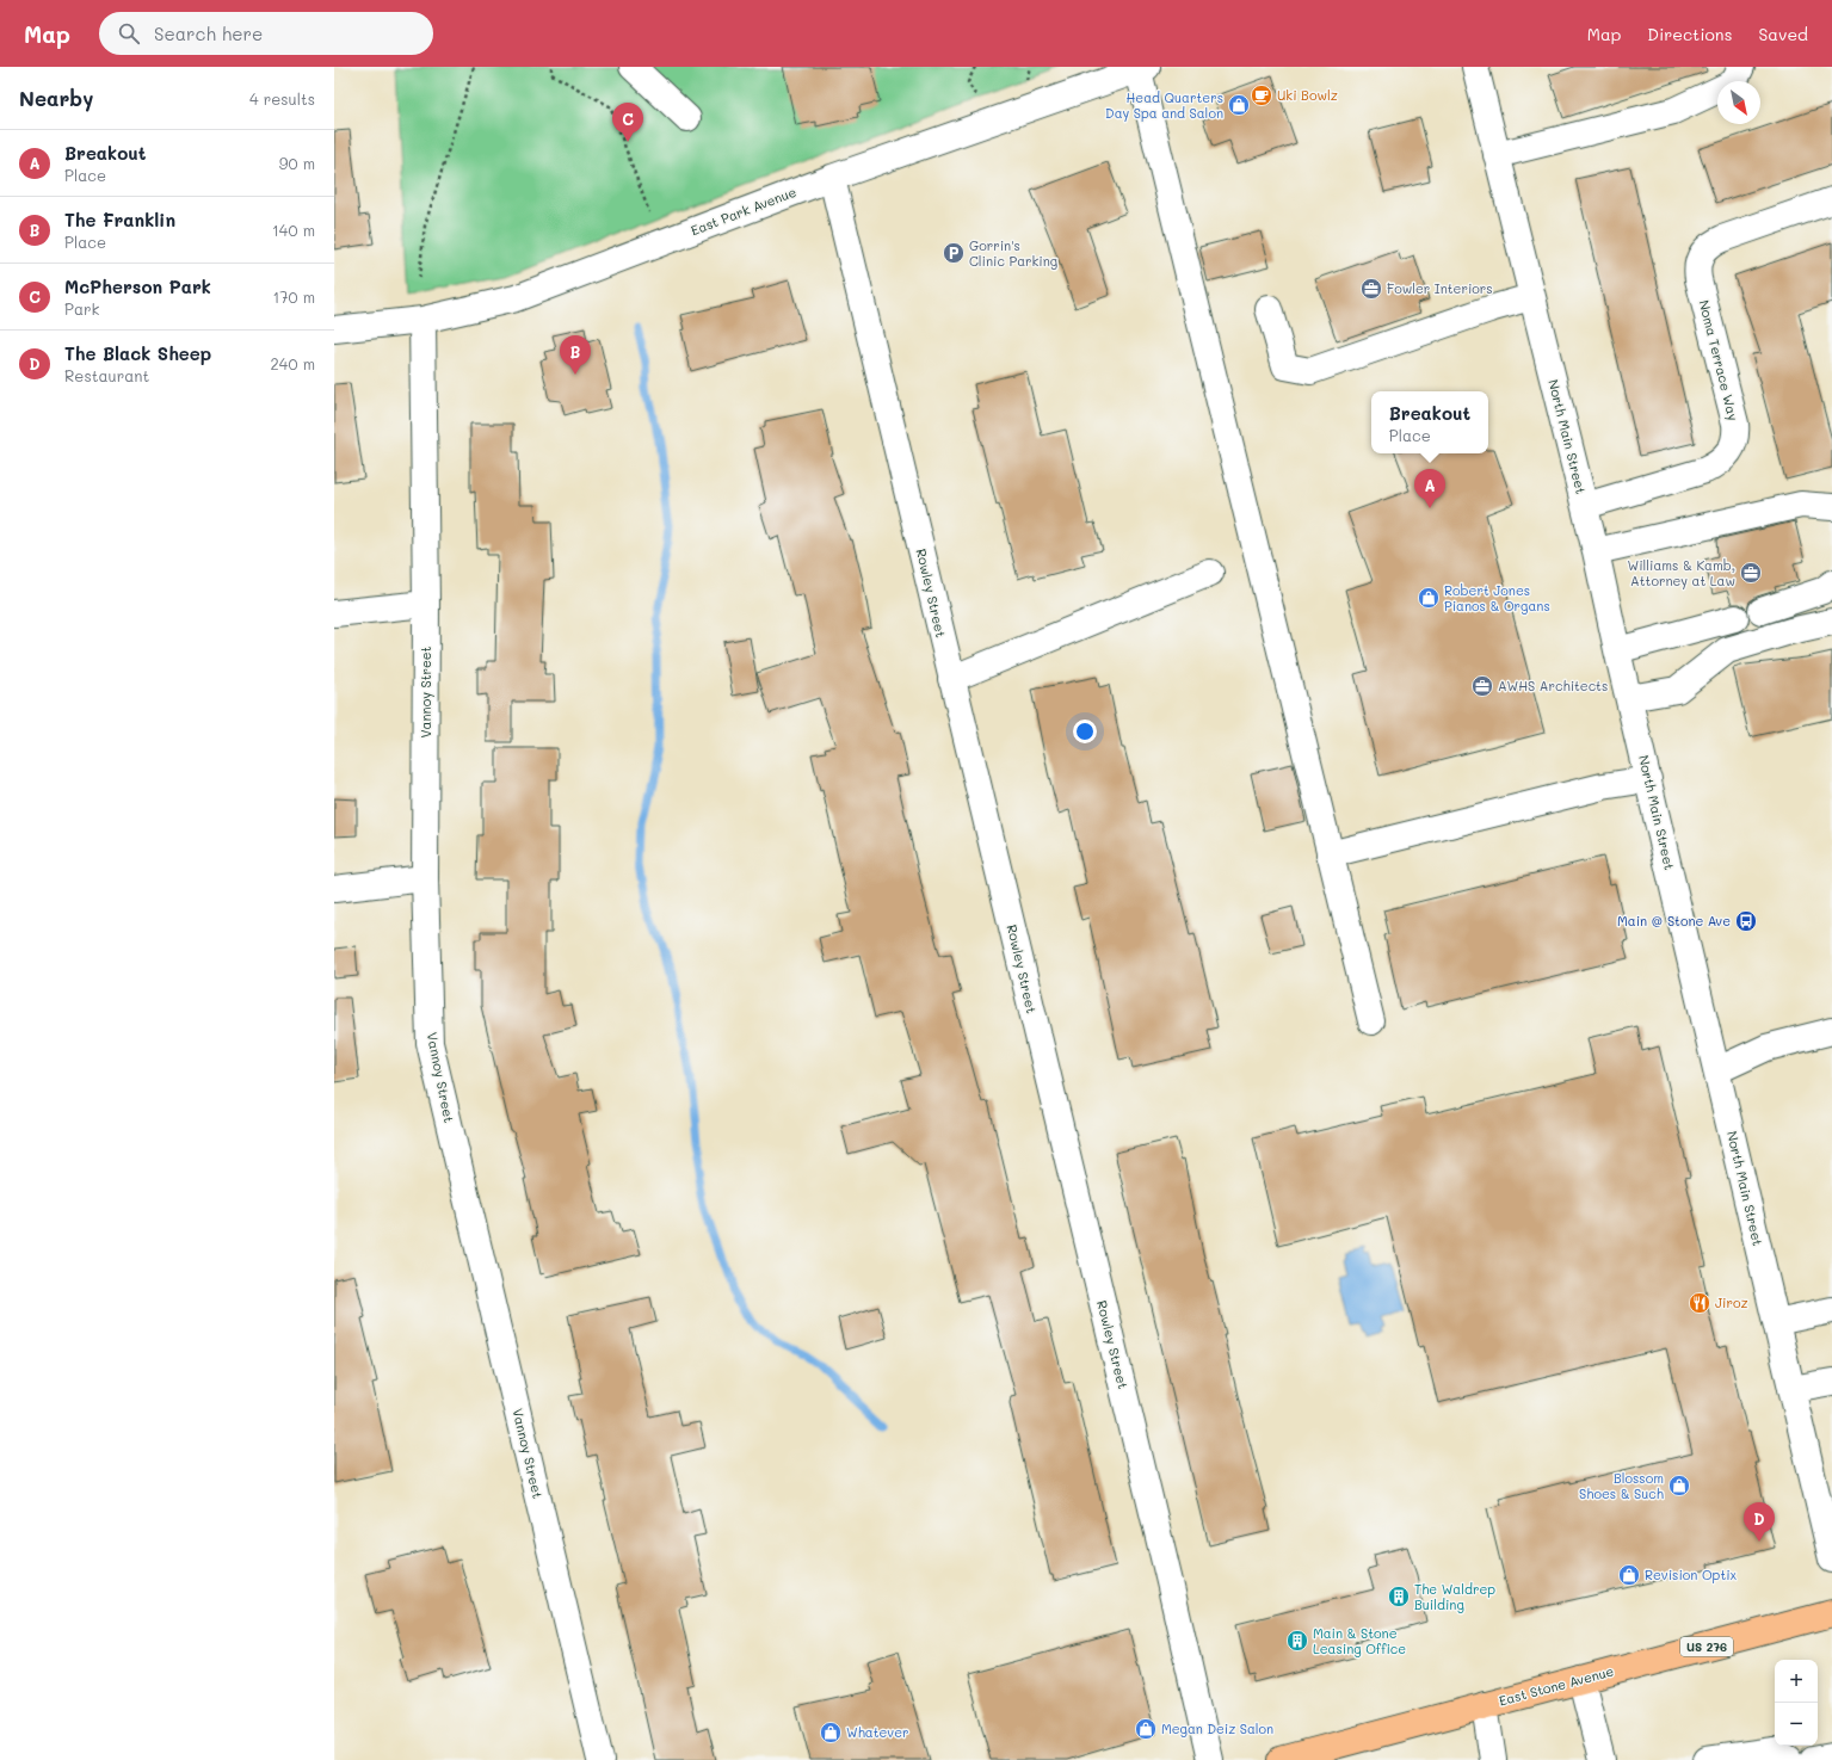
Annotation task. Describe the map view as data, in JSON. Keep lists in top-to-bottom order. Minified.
{"streets":{"highway":["US 276","East Stone Avenue"],"street":["East Park Avenue","Noma Terrace Way","North Main Street","Rowley Street","Vannoy Street"]},"crossings":[["East Park Avenue","Rowley Street"],["East Park Avenue","Vannoy Street"],["Noma Terrace Way","North Main Street"]],"places":{"cafe":["Uki Bowlz"],"shop":["Head Quarters Day Spa and Salon","Robert Jones Pianos & Organs","Blossom Shoes & Such","Revision Optix","Megan Deiz Salon","Whatever"],"parking":["Gorrin's Clinic Parking"],"office":["Fowler Interiors","Williams & Kamb, Attorney at Law","AWHS Architects"],"bus stop":["Main @ Stone Ave"],"restaurant":["Jiroz"],"building":["The Waldrep Building","Main & Stone Leasing Office"]},"north":"bottom right","page":{"header":"Map","search":"Search here","nav":["Map","Directions","Saved"],"heading":["Nearby","4 results"],"pins":["C","B","A","D"],"list":[{"mark":"A","name":"Breakout","note":"Place","value":"90 m"},{"mark":"B","name":"The Franklin","note":"Place","value":"140 m"},{"mark":"C","name":"McPherson Park","note":"Park","value":"170 m"},{"mark":"D","name":"The Black Sheep","note":"Restaurant","value":"240 m"}],"popup":["Breakout","Place"],"map_buttons":["+","−"]}}
